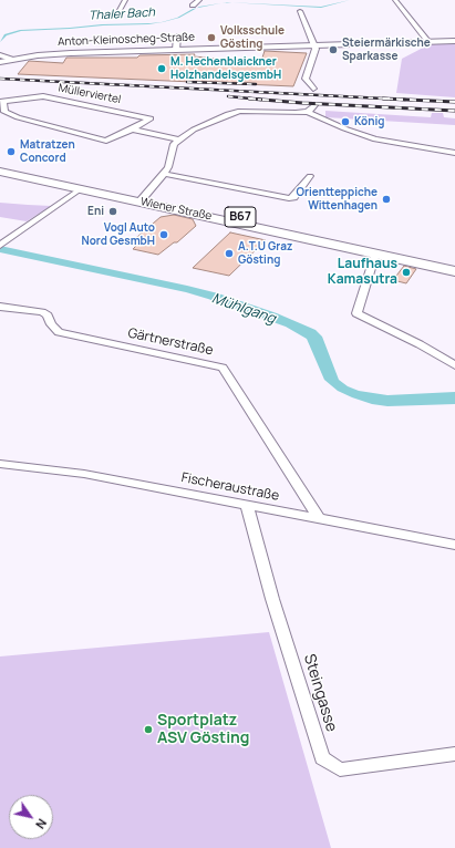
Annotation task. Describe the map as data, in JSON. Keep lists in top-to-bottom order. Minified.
{"streets":{"main road":["Anton-Kleinoscheg-Straße","Wiener Straße","B67"],"street":["Müllerviertel","Gärtnerstraße","Fischeraustraße","Steingasse"]},"crossings":[["Gärtnerstraße","Fischeraustraße"],["Fischeraustraße","Steingasse"]],"water":["Thaler Bach","Mühlgang"],"places":["Volksschule Gösting","Steiermärkische Sparkasse","M. Hechenblaickner HolzhandelsgesmbH","König","Matratzen Concord","Orientteppiche Wittenhagen","Eni","Vogl Auto Nord GesmbH","A.T.U Graz Gösting","Laufhaus Kamasutra","Sportplatz ASV Gösting"],"north":"bottom right"}
